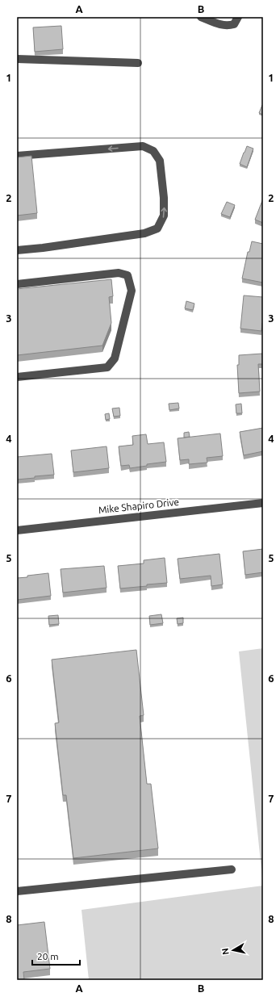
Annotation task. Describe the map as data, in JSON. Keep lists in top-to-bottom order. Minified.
{"streets":{"street":["Mike Shapiro Drive"]},"scale_bar":"20 m","north":"left","grid":{"columns":["A","B"],"rows":["1","2","3","4","5","6","7","8"]}}
